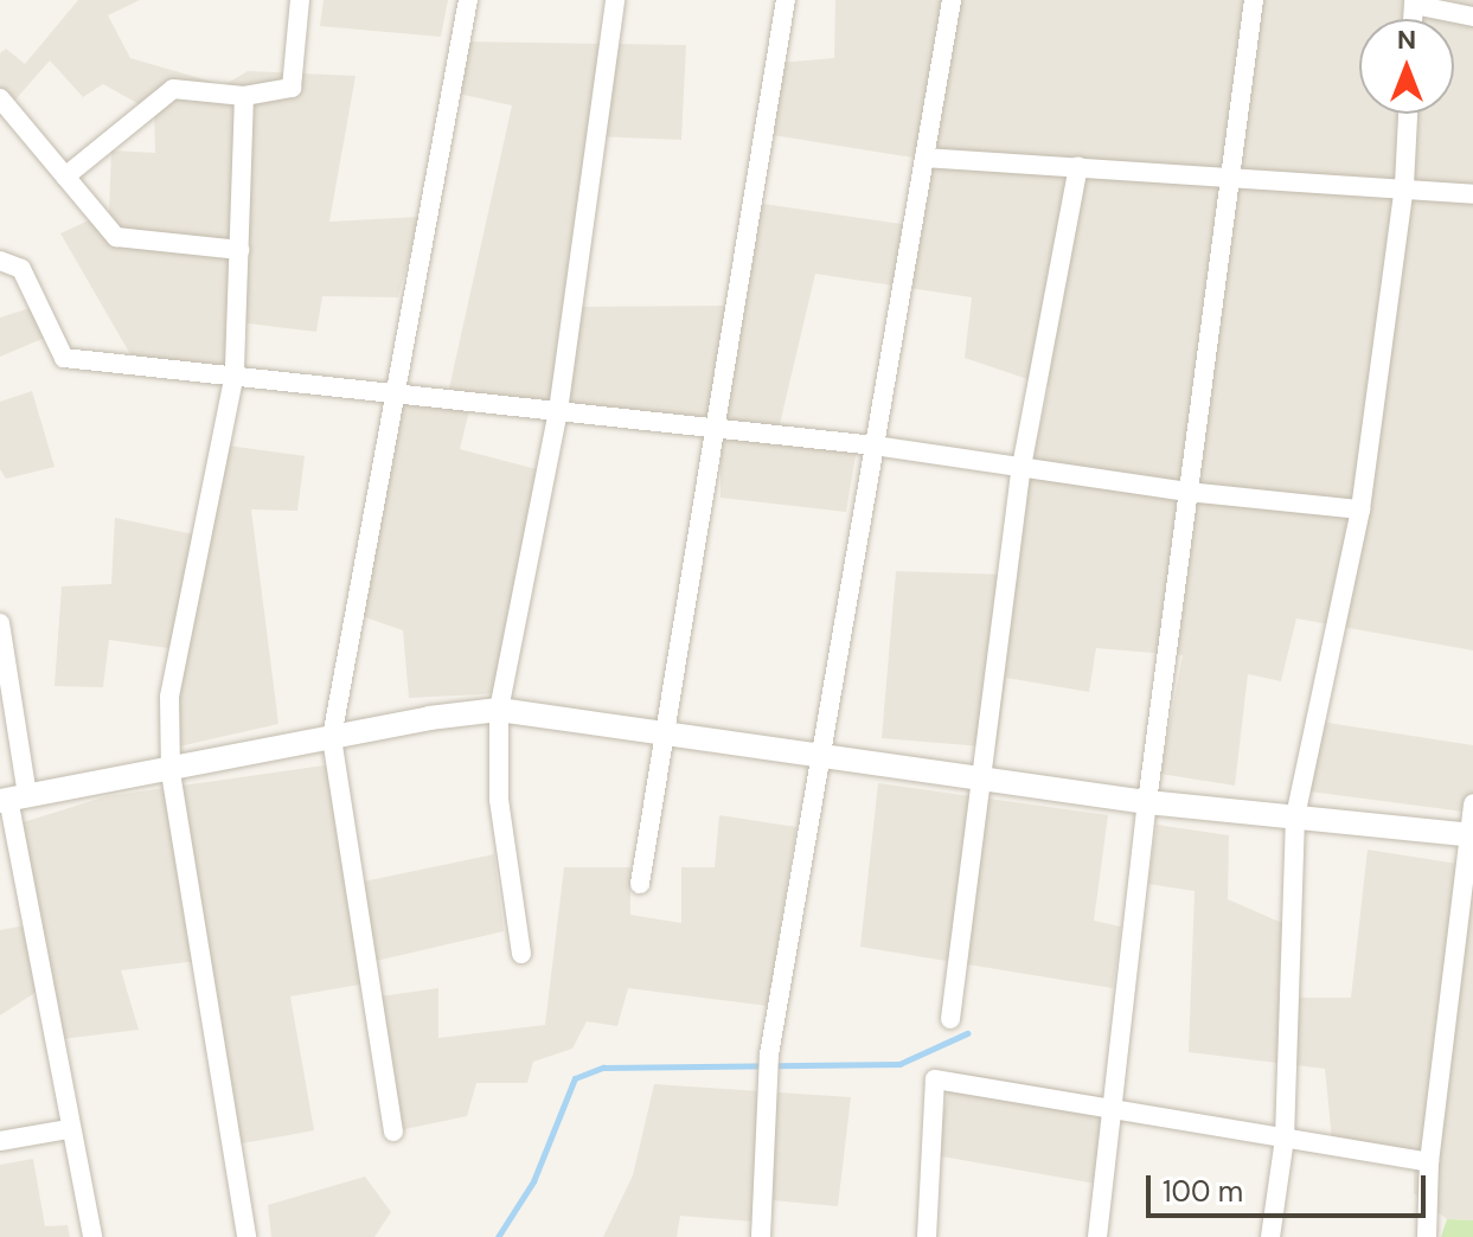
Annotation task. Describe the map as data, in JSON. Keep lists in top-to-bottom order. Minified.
{"scale_bar":"100 m","north":"top"}
